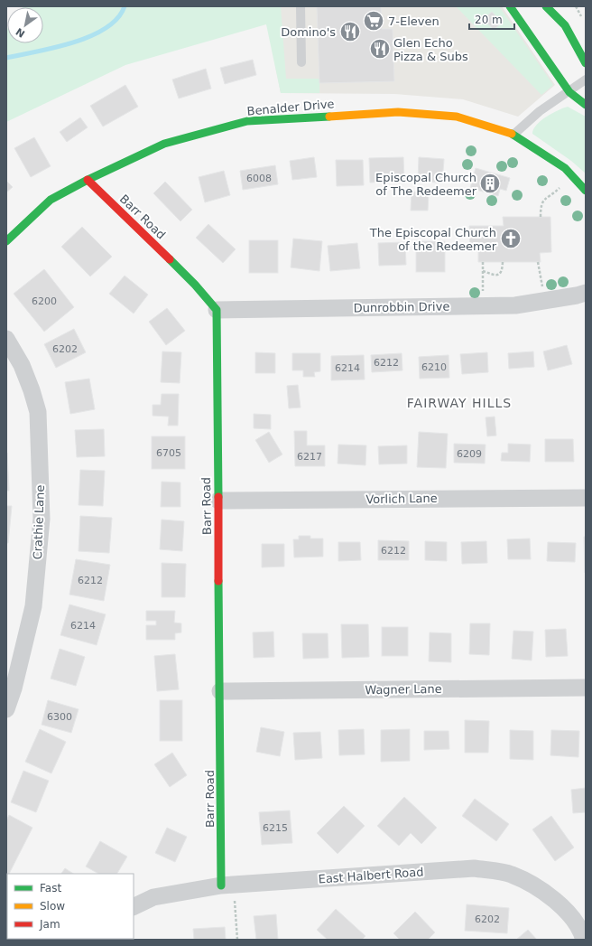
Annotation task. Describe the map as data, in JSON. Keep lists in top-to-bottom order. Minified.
{"streets":{"street":["Benalder Drive","Barr Road","Dunrobbin Drive","Vorlich Lane","Crathie Lane","Wagner Lane","East Halbert Road"]},"crossings":[["Benalder Drive","Barr Road"],["Barr Road","Dunrobbin Drive"],["Barr Road","Vorlich Lane"],["Barr Road","Wagner Lane"],["Barr Road","East Halbert Road"]],"districts":["FAIRWAY HILLS"],"places":{"supermarket":["7-Eleven"],"restaurant":["Domino's","Glen Echo Pizza & Subs"],"building":["Episcopal Church of The Redeemer"],"church":["The Episcopal Church of the Redeemer"]},"house_numbers":["6008","6200","6202","6212","6210","6214","6705","6209","6217","6212","6212","6214","6300","6215","6202"],"legend":["Fast","Slow","Jam"],"scale_bar":"20 m","north":"bottom left"}
